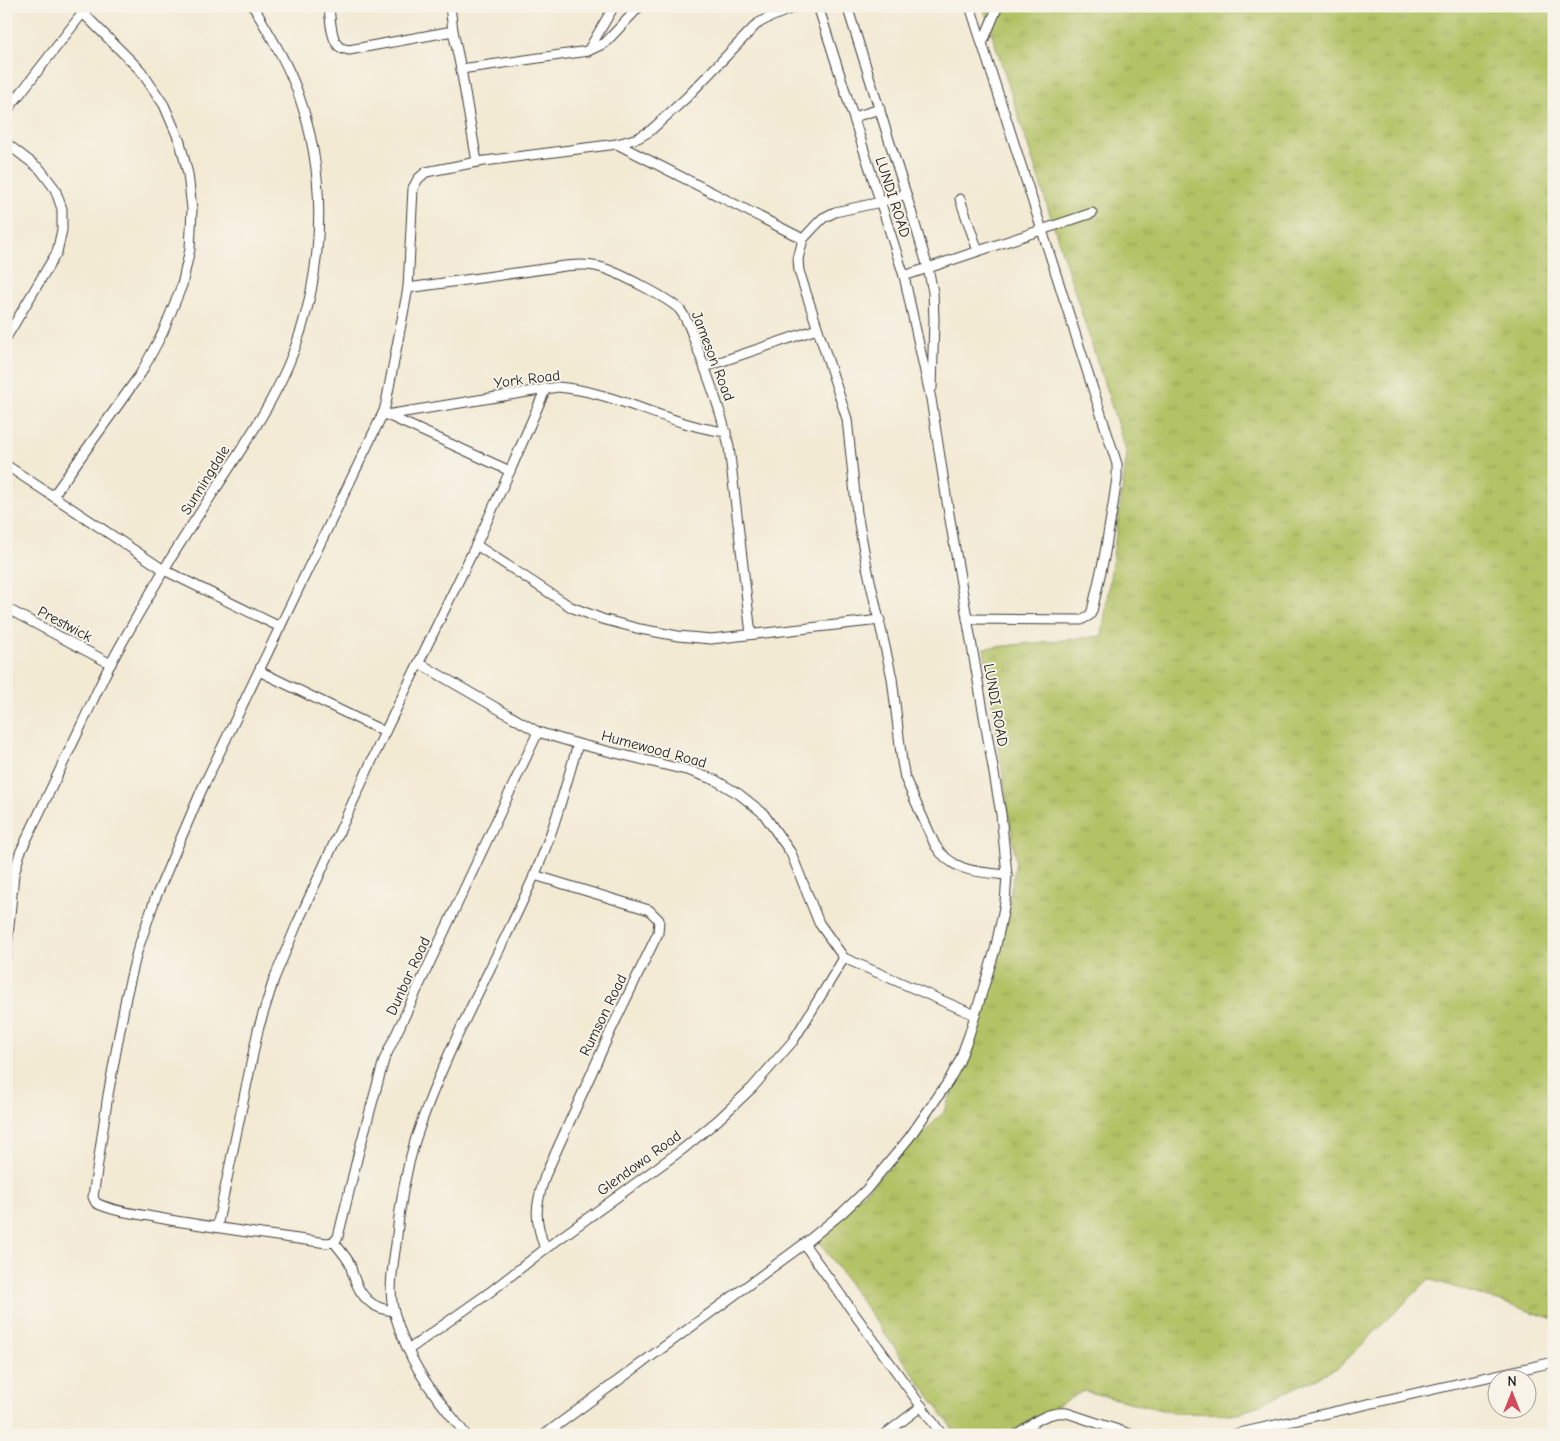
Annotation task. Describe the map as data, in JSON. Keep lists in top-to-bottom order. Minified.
{"streets":{"street":["LUNDI ROAD","Jameson Road","York Road","Sunningdale","Prestwick","Humewood Road","Dunbar Road","Rumson Road","Glendowa Road"]},"crossings":[["Jameson Road","York Road"],["Sunningdale","Prestwick"],["Humewood Road","Dunbar Road"],["Humewood Road","Glendowa Road"],["Rumson Road","Glendowa Road"]],"north":"top"}
